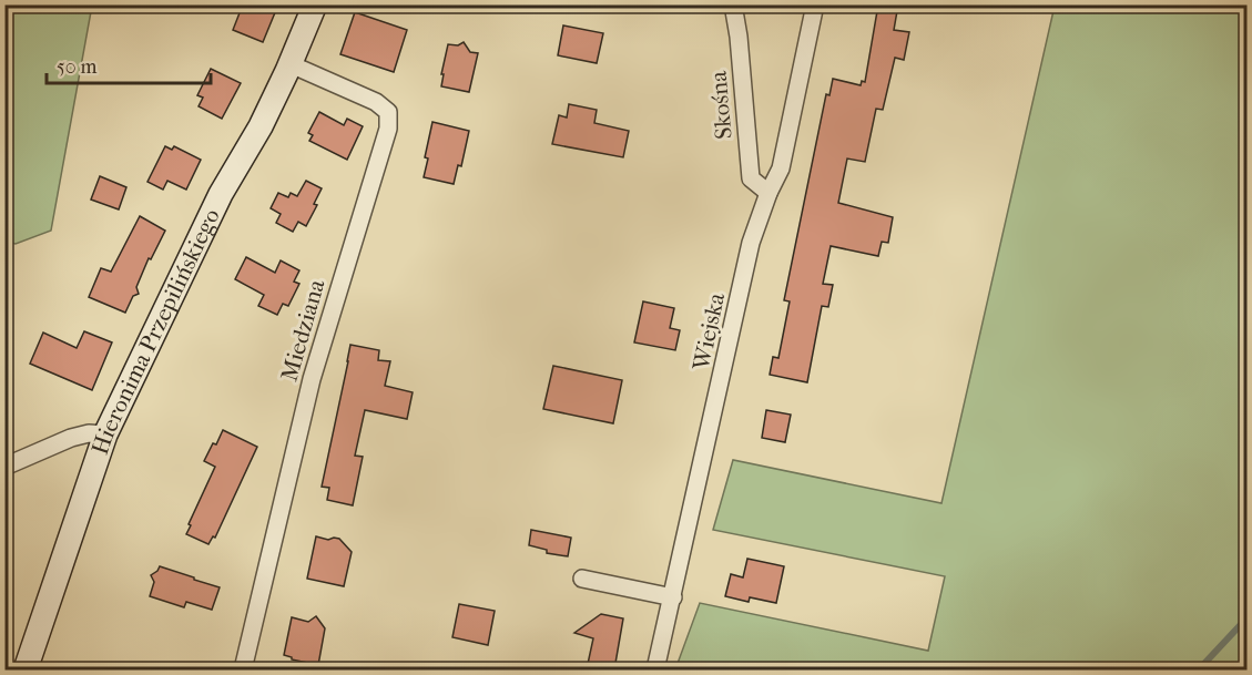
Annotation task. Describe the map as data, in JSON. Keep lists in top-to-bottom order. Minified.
{"streets":{"street":["Skośna","Miedziana","Hieronima Przepilińskiego","Wiejska"]},"crossings":[["Skośna","Wiejska"],["Miedziana","Hieronima Przepilińskiego"]],"scale_bar":"50 m"}
